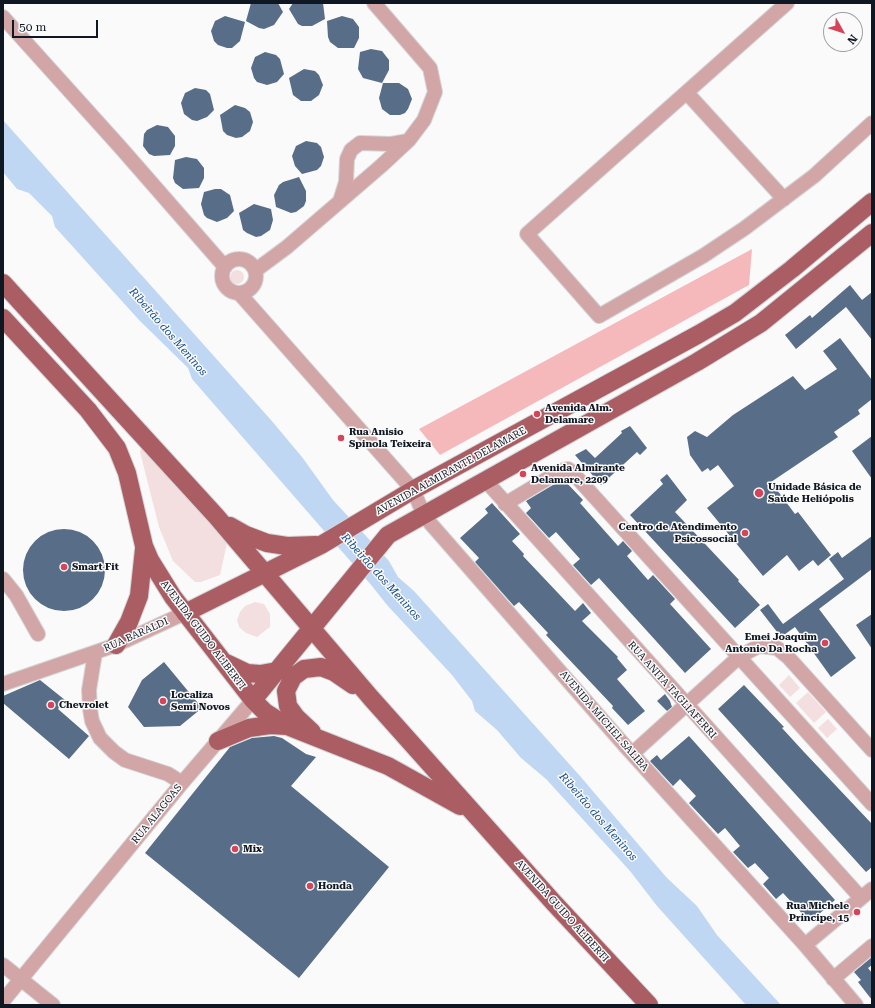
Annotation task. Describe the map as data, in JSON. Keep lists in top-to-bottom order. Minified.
{"streets":{"main road":["AVENIDA ALMIRANTE DELAMARE","RUA BARALDI","AVENIDA GUIDO ALIBERTI","RUA ALAGOAS"],"street":["RUA ANITA TAGLIAFERRI","AVENIDA MICHEL SALIBA"]},"crossings":[["AVENIDA ALMIRANTE DELAMARE","RUA BARALDI"],["AVENIDA ALMIRANTE DELAMARE","AVENIDA GUIDO ALIBERTI"],["AVENIDA ALMIRANTE DELAMARE","AVENIDA MICHEL SALIBA"],["RUA BARALDI","AVENIDA GUIDO ALIBERTI"],["AVENIDA GUIDO ALIBERTI","RUA ALAGOAS"]],"water":["Ribeirão dos Meninos"],"places":["Avenida Alm. Delamare","Rua Anisio Spinola Teixeira","Avenida Almirante Delamare, 2209","Unidade Básica de Saúde Heliópolis","Centro de Atendimento Psicossocial","Smart Fit","Emei Joaquim Antonio Da Rocha","Localiza Semi Novos","Chevrolet","Mix","Honda","Rua Michele Príncipe, 15"],"scale_bar":"50 m","north":"bottom right"}
